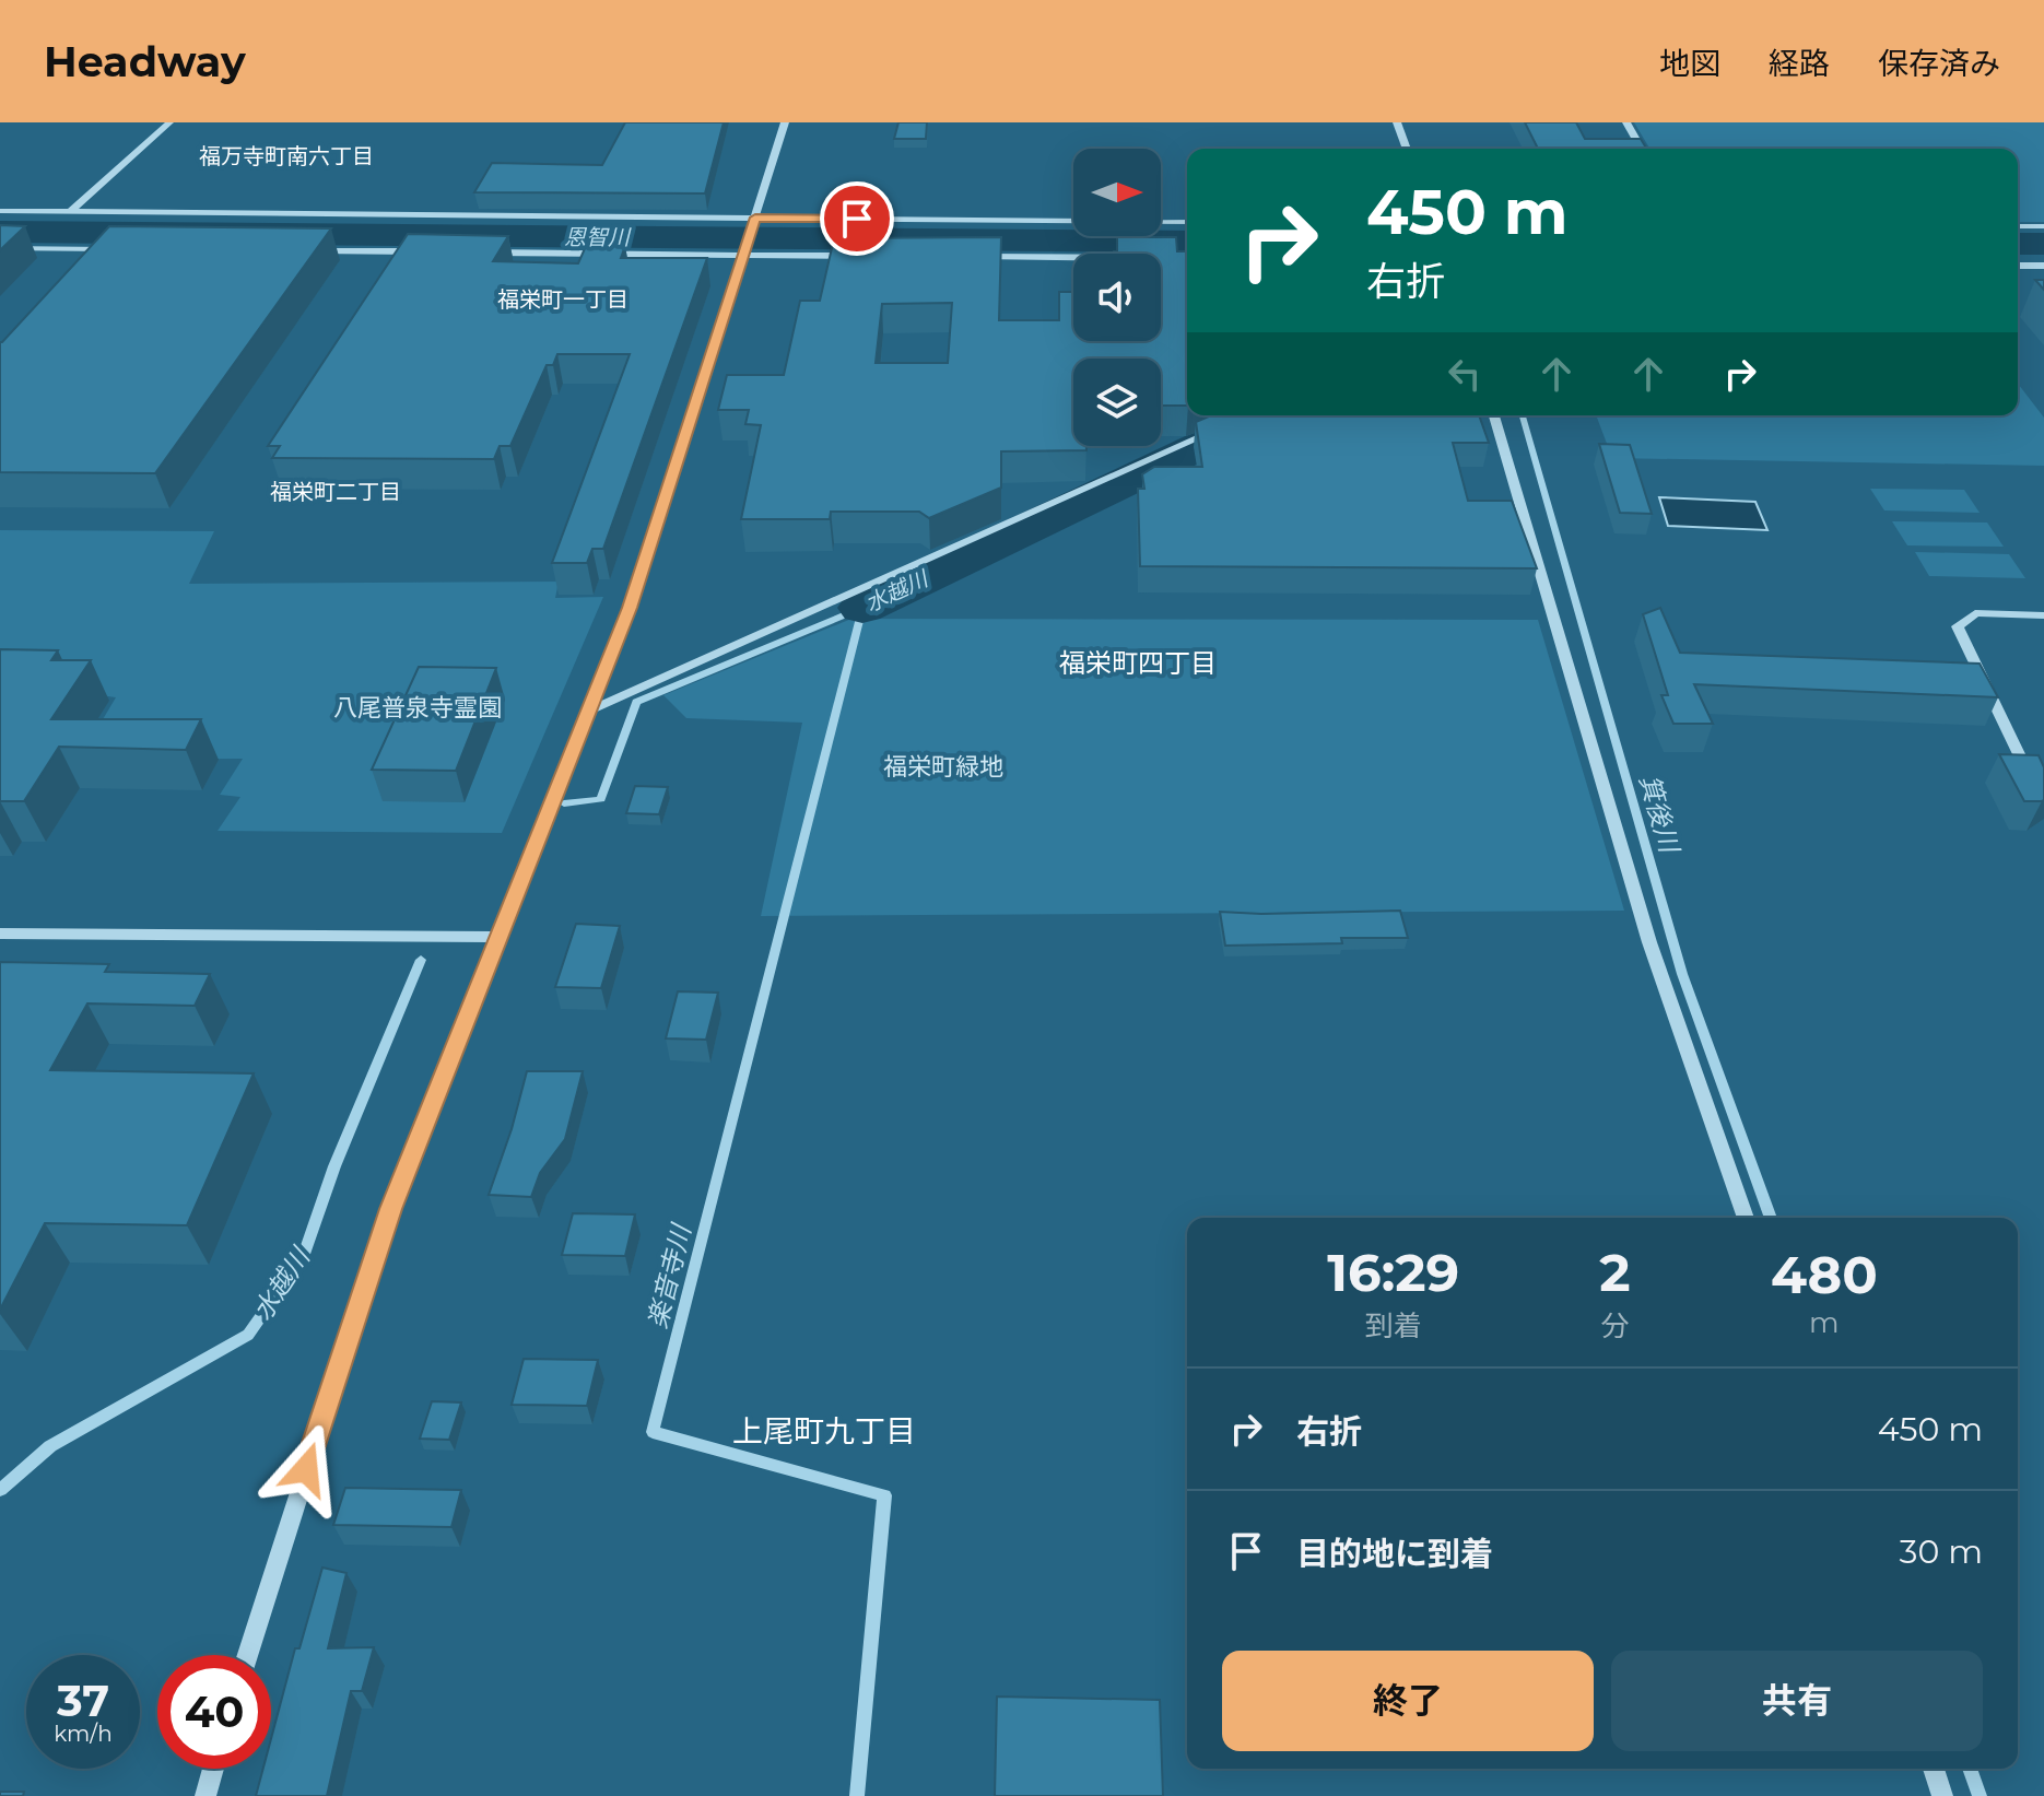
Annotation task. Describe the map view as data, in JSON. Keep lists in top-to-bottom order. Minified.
{"districts":["福万寺町南六丁目","福栄町一丁目","福栄町二丁目","福栄町四丁目","上尾町九丁目"],"water":["恩智川","水越川","箕後川","楽音寺川"],"parks":["八尾普泉寺霊園","福栄町緑地"],"north":"right","page":{"header":"Headway","nav":["地図","経路","保存済み"],"turn":["450 m","右折"],"eta":["16:29","到着","2","分","480","m"],"list":[{"name":"右折","value":"450 m"},{"name":"目的地に到着","value":"30 m"}],"buttons":["終了","共有"],"speed":"37 km/h","limit":"40"}}
